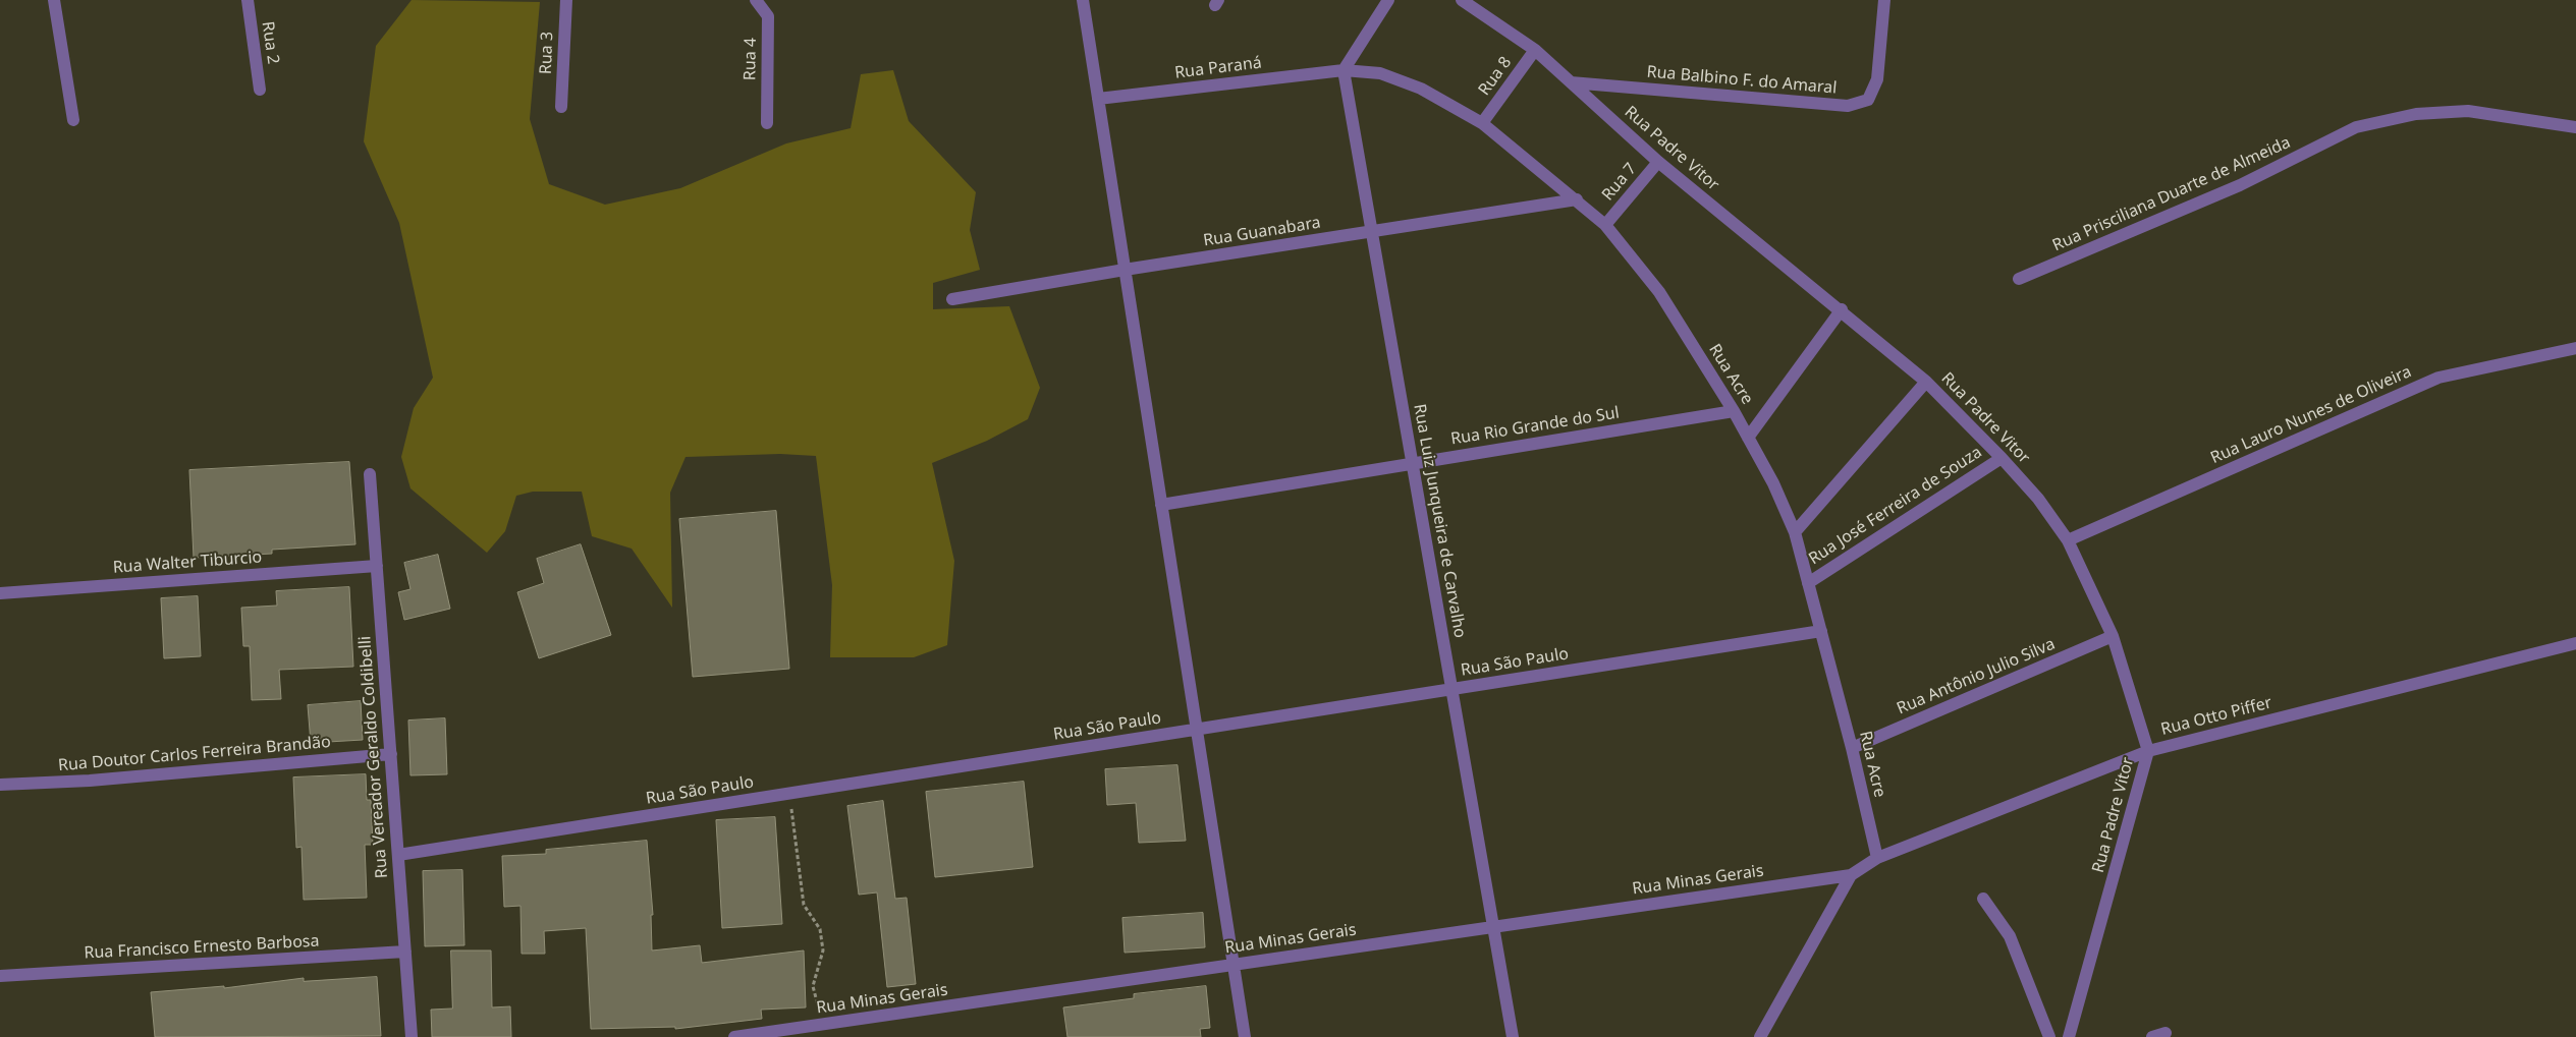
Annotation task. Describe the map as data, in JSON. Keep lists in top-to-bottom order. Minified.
{"streets":{"street":["Rua 2","Rua 3","Rua 4","Rua Paraná","Rua 8","Rua Balbino F. do Amaral","Rua Padre Vitor","Rua 7","Rua Prisciliana Duarte de Almeida","Rua Guanabara","Rua Acre","Rua Lauro Nunes de Oliveira","Rua Rio Grande do Sul","Rua José Ferreira de Souza","Rua Luiz Junqueira de Carvalho","Rua Walter Tiburcio","Rua São Paulo","Rua Antônio Julio Silva","Rua Otto Piffer","Rua Doutor Carlos Ferreira Brandão","Rua Vereador Geraldo Coldibelli","Rua Minas Gerais","Rua Francisco Ernesto Barbosa"]},"crossings":[["Rua Paraná","Rua Acre"],["Rua Paraná","Rua Luiz Junqueira de Carvalho"],["Rua 8","Rua Padre Vitor"],["Rua 8","Rua Acre"],["Rua Balbino F. do Amaral","Rua Padre Vitor"],["Rua Padre Vitor","Rua 7"],["Rua Padre Vitor","Rua Lauro Nunes de Oliveira"],["Rua Padre Vitor","Rua José Ferreira de Souza"],["Rua Padre Vitor","Rua Antônio Julio Silva"],["Rua Padre Vitor","Rua Otto Piffer"],["Rua 7","Rua Acre"],["Rua Guanabara","Rua Acre"],["Rua Guanabara","Rua Luiz Junqueira de Carvalho"],["Rua Acre","Rua Rio Grande do Sul"],["Rua Acre","Rua José Ferreira de Souza"],["Rua Acre","Rua Luiz Junqueira de Carvalho"],["Rua Acre","Rua São Paulo"],["Rua Acre","Rua Antônio Julio Silva"],["Rua Acre","Rua Otto Piffer"],["Rua Rio Grande do Sul","Rua Luiz Junqueira de Carvalho"],["Rua Luiz Junqueira de Carvalho","Rua São Paulo"],["Rua Luiz Junqueira de Carvalho","Rua Minas Gerais"],["Rua Walter Tiburcio","Rua Vereador Geraldo Coldibelli"],["Rua São Paulo","Rua Vereador Geraldo Coldibelli"],["Rua Otto Piffer","Rua Minas Gerais"],["Rua Doutor Carlos Ferreira Brandão","Rua Vereador Geraldo Coldibelli"],["Rua Vereador Geraldo Coldibelli","Rua Francisco Ernesto Barbosa"]]}
